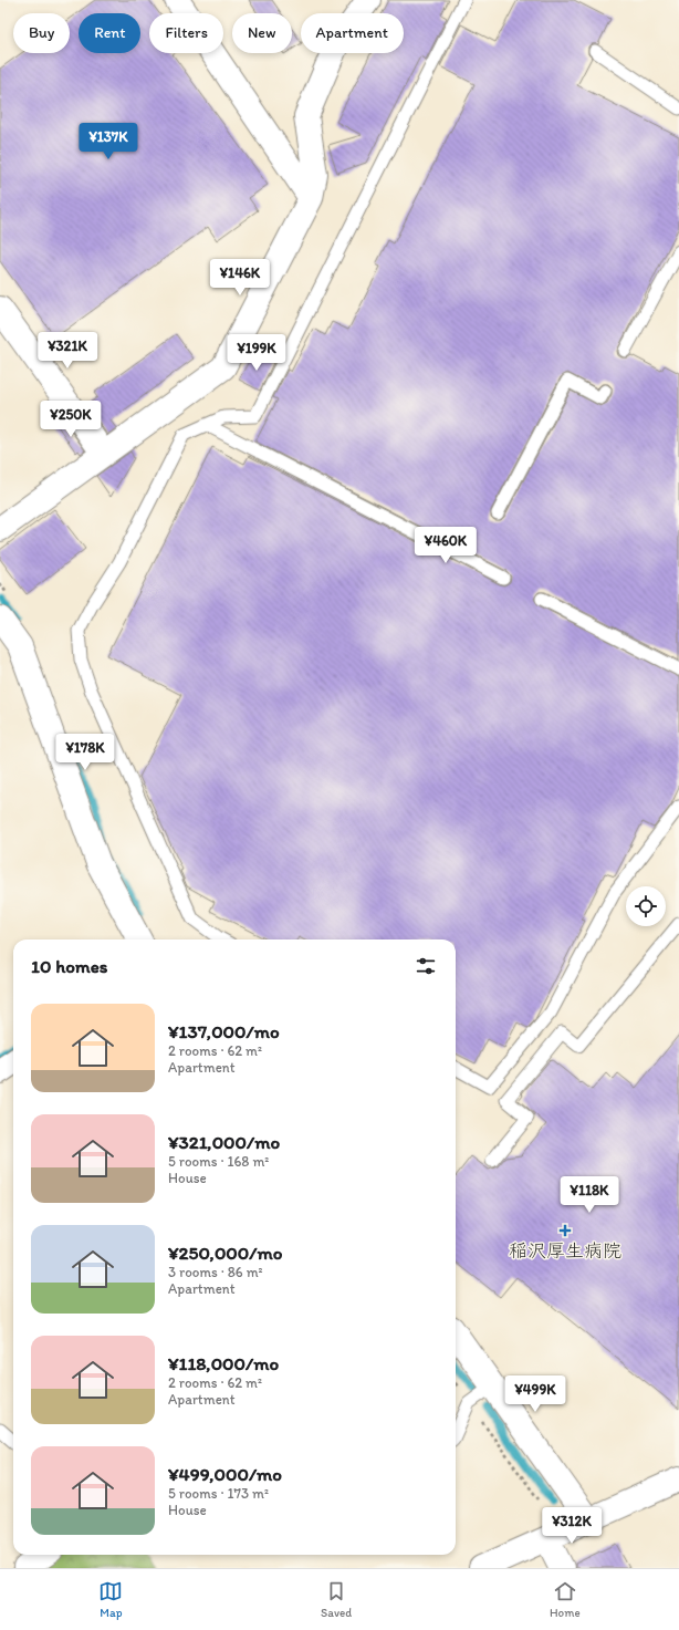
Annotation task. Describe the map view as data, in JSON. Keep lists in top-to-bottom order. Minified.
{"places":{"health":["稲沢厚生病院"]},"page":{"chip":["Buy","Rent","Filters","New","Apartment"],"price":["¥137K","¥146K","¥321K","¥199K","¥250K","¥460K","¥178K","¥118K","¥499K","¥312K"],"heading":"10 homes","list":[{"name":"¥137,000/mo","note":"2 rooms · 62 m² · Apartment"},{"name":"¥321,000/mo","note":"5 rooms · 168 m² · House"},{"name":"¥250,000/mo","note":"3 rooms · 86 m² · Apartment"},{"name":"¥118,000/mo","note":"2 rooms · 62 m² · Apartment"},{"name":"¥499,000/mo","note":"5 rooms · 173 m² · House"}],"tabs":["Map","Saved","Home"]}}
